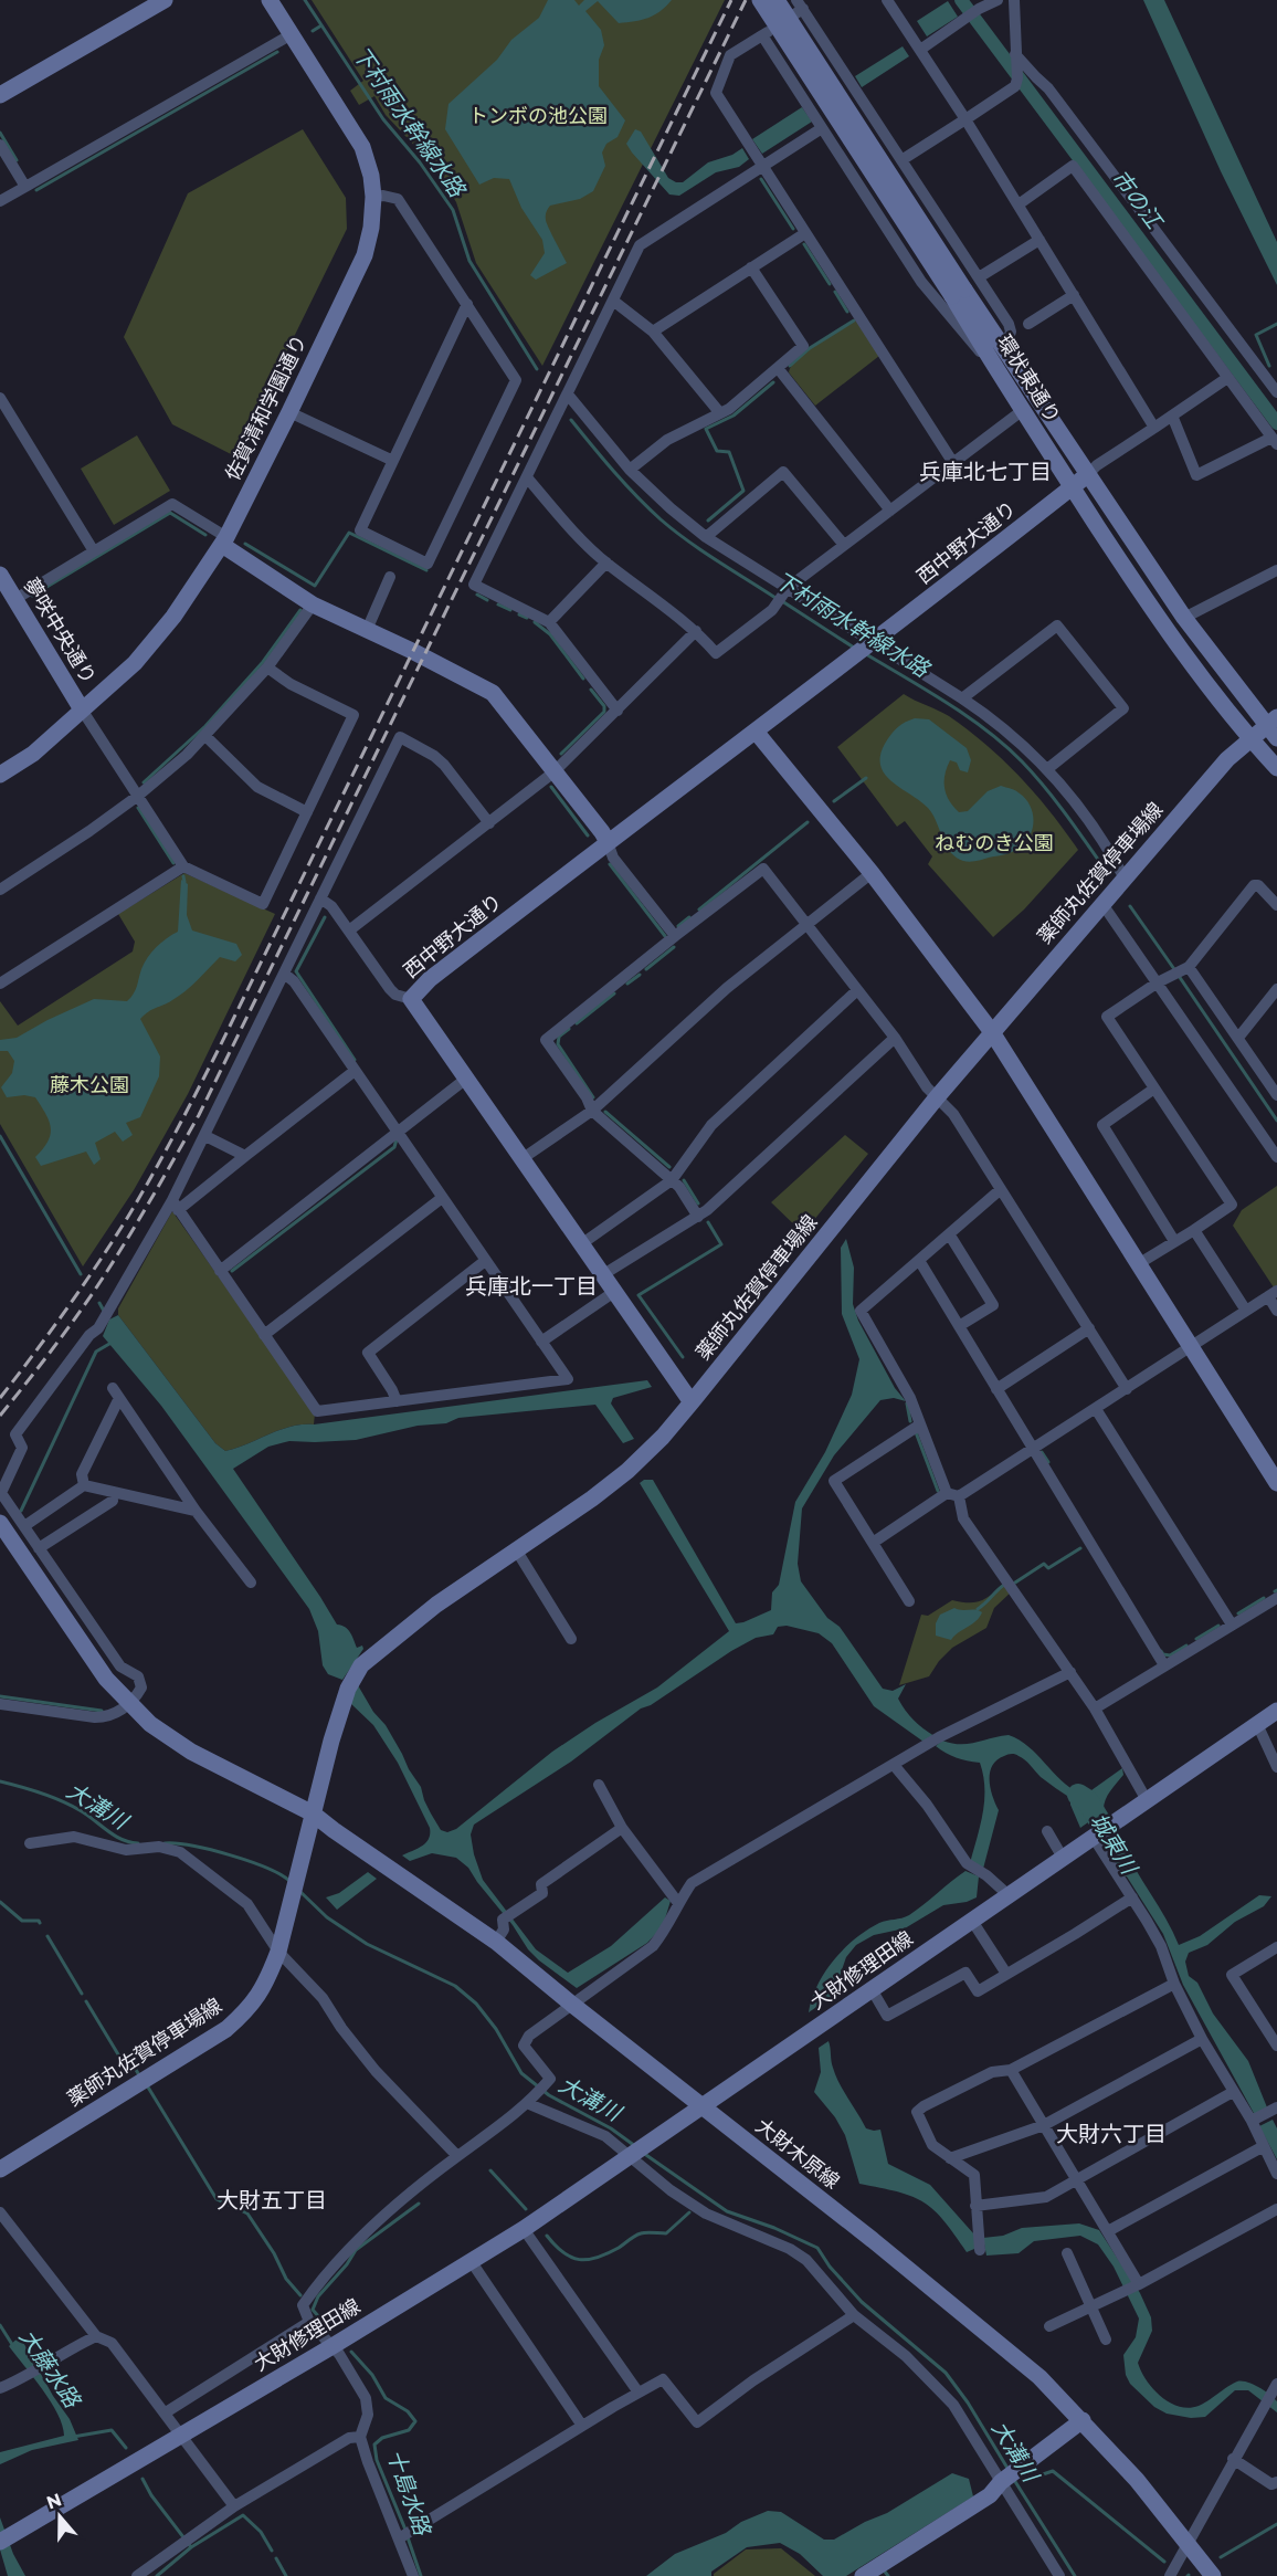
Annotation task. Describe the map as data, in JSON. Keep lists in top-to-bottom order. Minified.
{"streets":{"street":["環状東通り","佐賀清和学園通り","西中野大通り","夢咲中央通り","薬師丸佐賀停車場線","大財修理田線","大財木原線"]},"crossings":[["環状東通り","西中野大通り"],["環状東通り","薬師丸佐賀停車場線"],["佐賀清和学園通り","夢咲中央通り"],["西中野大通り","薬師丸佐賀停車場線"],["薬師丸佐賀停車場線","大財木原線"],["大財修理田線","大財木原線"]],"districts":["兵庫北七丁目","兵庫北一丁目","大財六丁目","大財五丁目"],"water":["下村雨水幹線水路","市の江","大溝川","城東川","大藤水路","十島水路"],"parks":["トンボの池公園","ねむのき公園","藤木公園"],"north":"top"}
